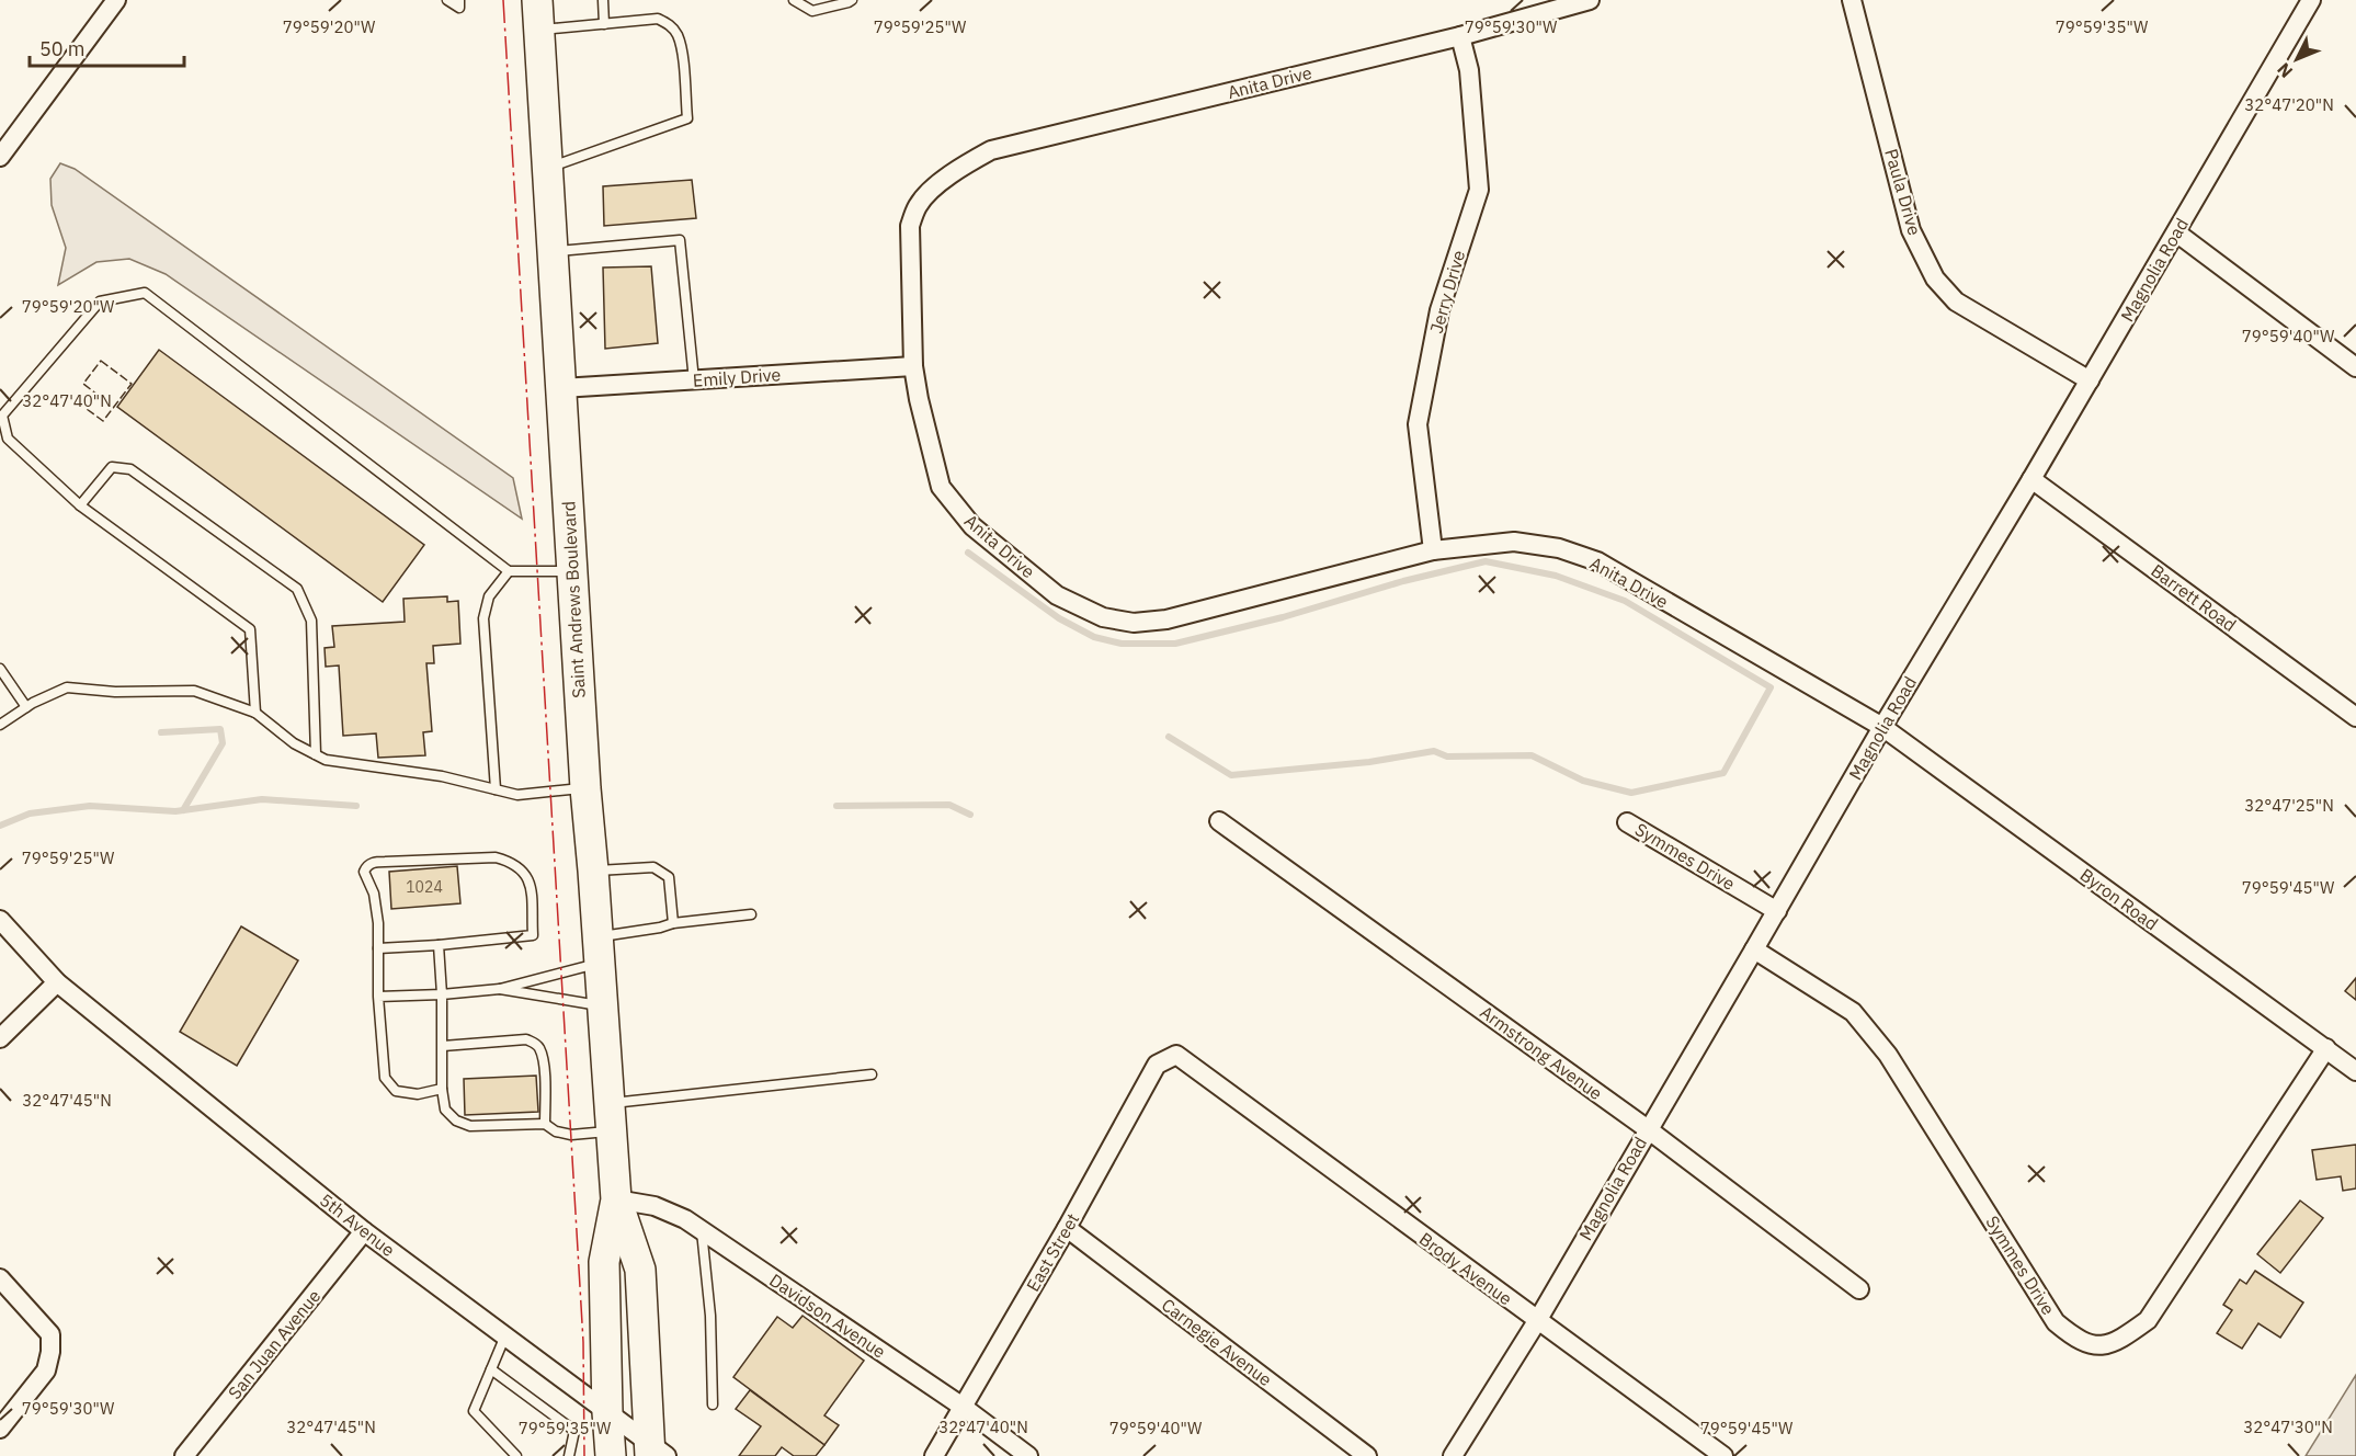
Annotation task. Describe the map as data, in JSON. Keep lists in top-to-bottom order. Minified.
{"streets":{"main road":["Saint Andrews Boulevard"],"street":["Anita Drive","Paula Drive","Magnolia Road","Jerry Drive","Emily Drive","Barrett Road","Symmes Drive","Byron Road","Armstrong Avenue","5th Avenue","East Street","Brody Avenue","Davidson Avenue","Carnegie Avenue","San Juan Avenue"]},"crossings":[["Anita Drive","Magnolia Road"],["Anita Drive","Jerry Drive"],["Anita Drive","Emily Drive"],["Anita Drive","Byron Road"],["Paula Drive","Magnolia Road"],["Magnolia Road","Barrett Road"],["Magnolia Road","Symmes Drive"],["Magnolia Road","Byron Road"],["Magnolia Road","Armstrong Avenue"],["Magnolia Road","Brody Avenue"],["Emily Drive","Saint Andrews Boulevard"],["Saint Andrews Boulevard","5th Avenue"],["Saint Andrews Boulevard","Davidson Avenue"],["Symmes Drive","Byron Road"],["5th Avenue","San Juan Avenue"],["East Street","Brody Avenue"],["East Street","Davidson Avenue"],["East Street","Carnegie Avenue"]],"house_numbers":["1024"],"scale_bar":"50 m","north":"bottom left","coordinates":["79°59'20\"W","79°59'25\"W","79°59'30\"W","79°59'35\"W","32°47'20\"N","79°59'40\"W","32°47'40\"N","32°47'25\"N","79°59'45\"W","32°47'45\"N","32°47'30\"N"]}
